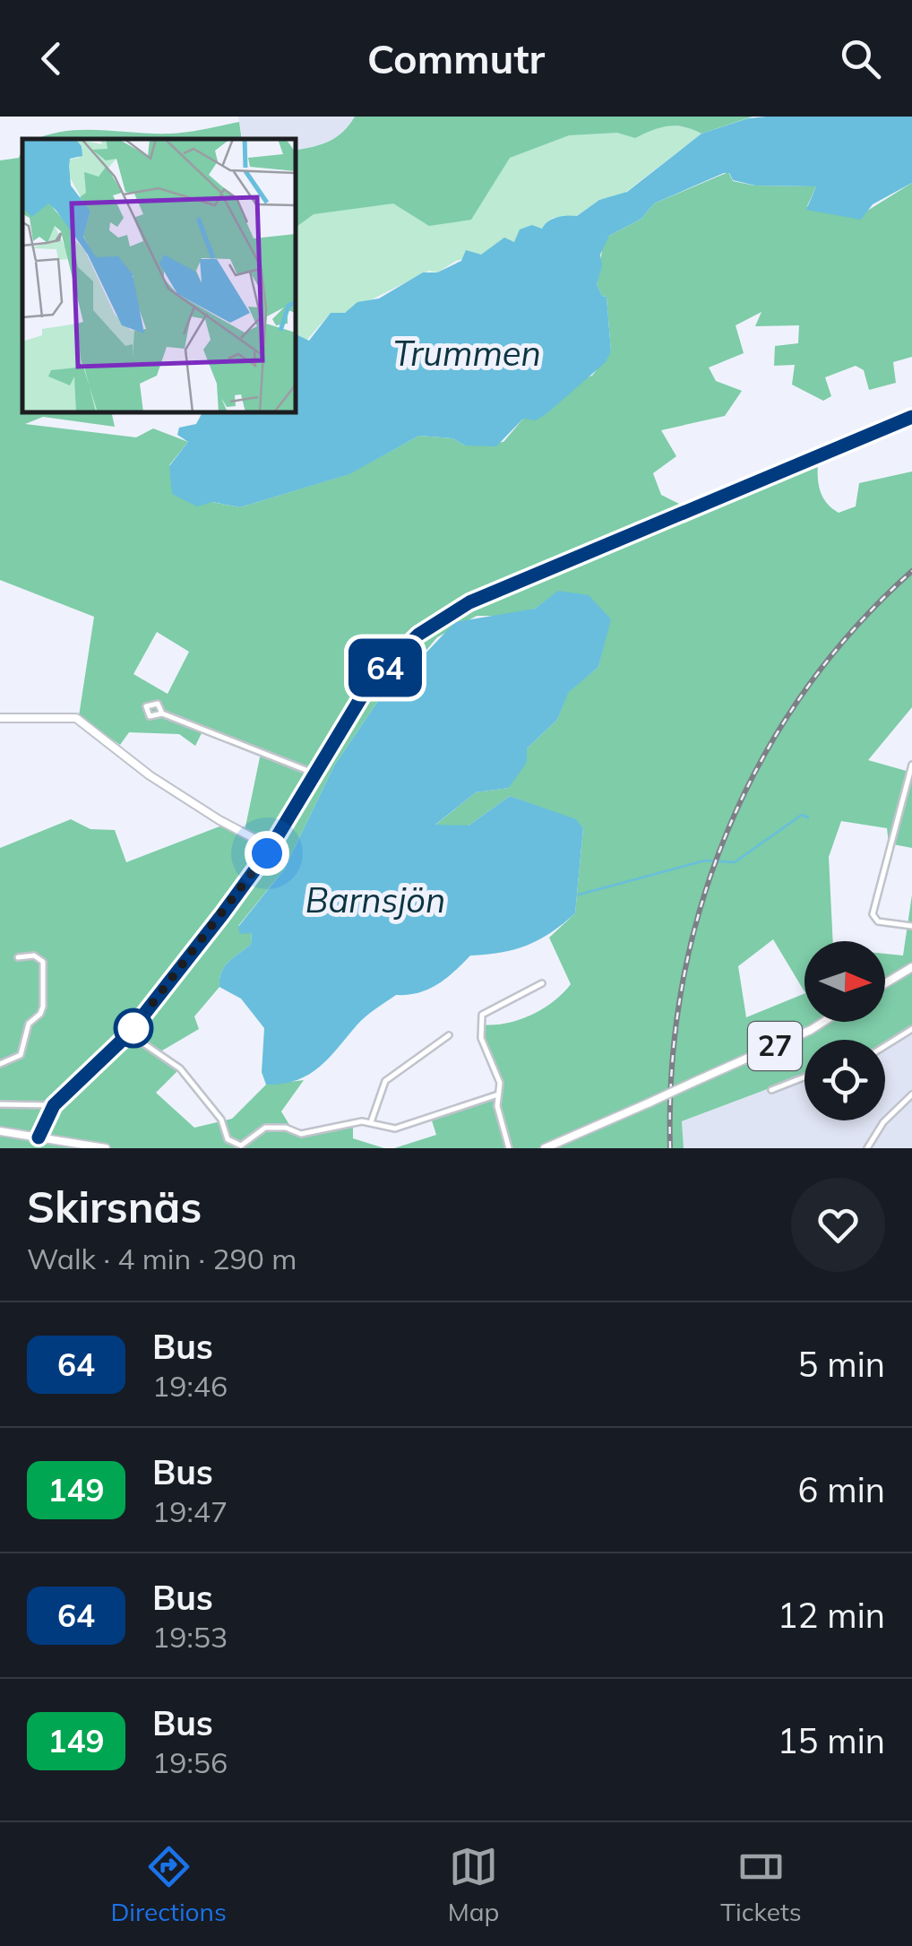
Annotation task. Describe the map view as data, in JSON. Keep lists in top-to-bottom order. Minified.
{"streets":{"street":["27"]},"water":["Trummen","Barnsjön"],"lines":["bus line 64"],"north":"right","page":{"header":"Commutr","on_map":"64","heading":["Skirsnäs","Walk · 4 min · 290 m"],"list":[{"mark":"64","name":"Bus","note":"19:46","value":"5 min"},{"mark":"149","name":"Bus","note":"19:47","value":"6 min"},{"mark":"64","name":"Bus","note":"19:53","value":"12 min"},{"mark":"149","name":"Bus","note":"19:56","value":"15 min"}],"tabs":["Directions","Map","Tickets"]}}
